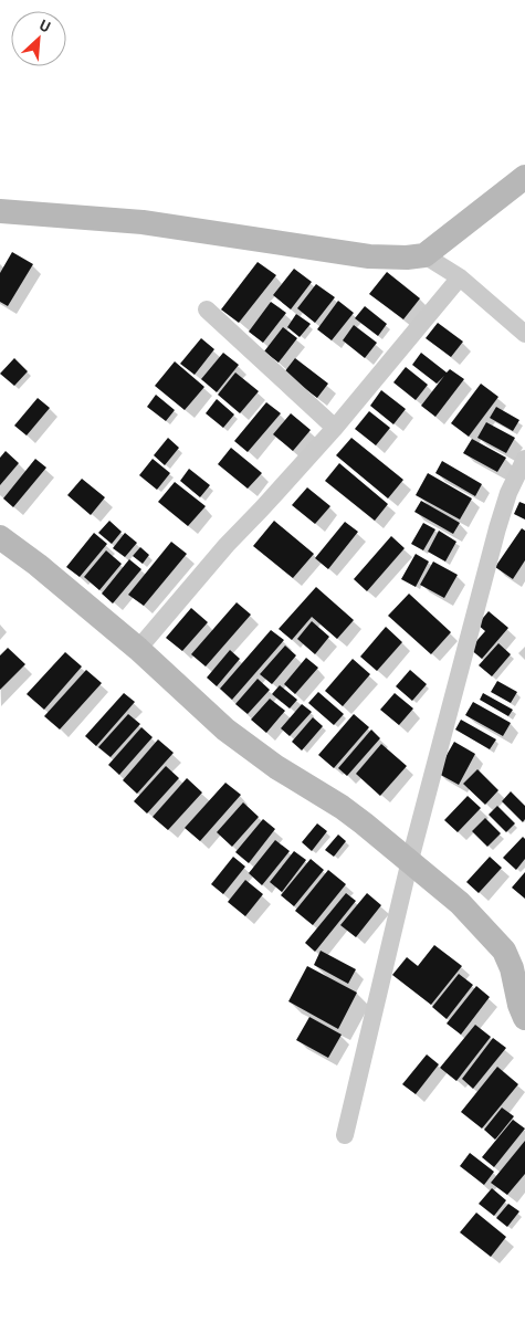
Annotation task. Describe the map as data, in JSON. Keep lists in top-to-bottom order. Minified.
{"north":"top right"}
